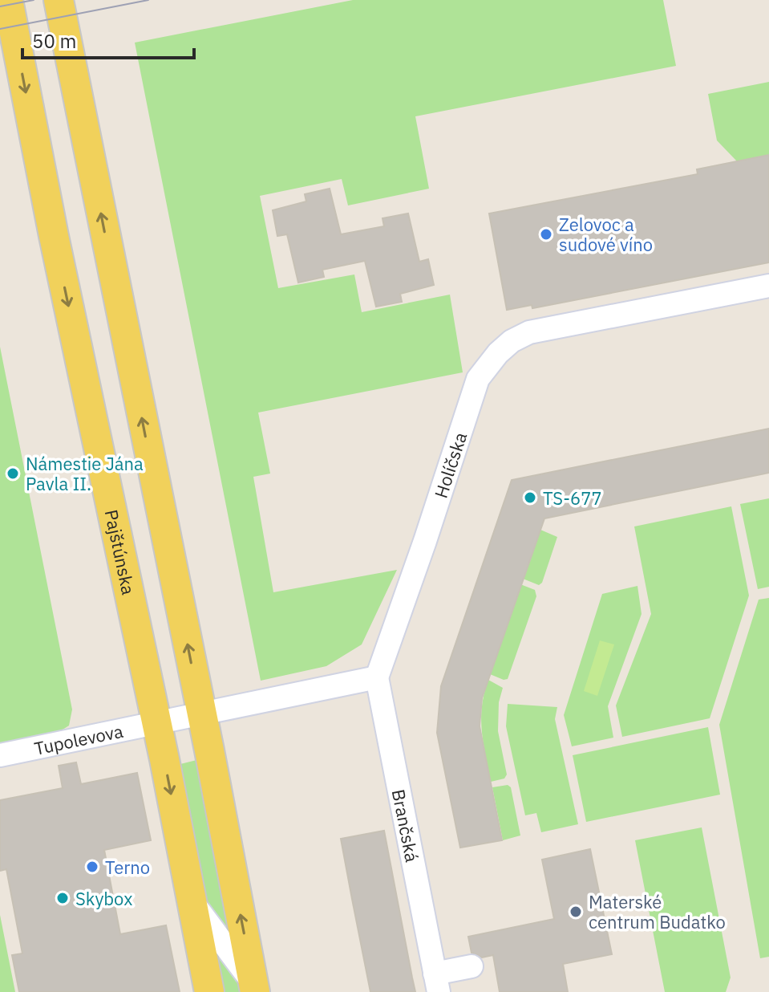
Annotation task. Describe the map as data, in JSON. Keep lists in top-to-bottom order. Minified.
{"streets":{"main road":["Pajštúnska"],"street":["Holíčska","Tupolevova","Brančská"]},"crossings":[["Holíčska","Brančská"],["Pajštúnska","Tupolevova"]],"places":["Zelovoc a sudové víno","Námestie Jána Pavla II.","TS-677","Terno","Skybox","Materské centrum Budatko"],"scale_bar":"50 m"}
